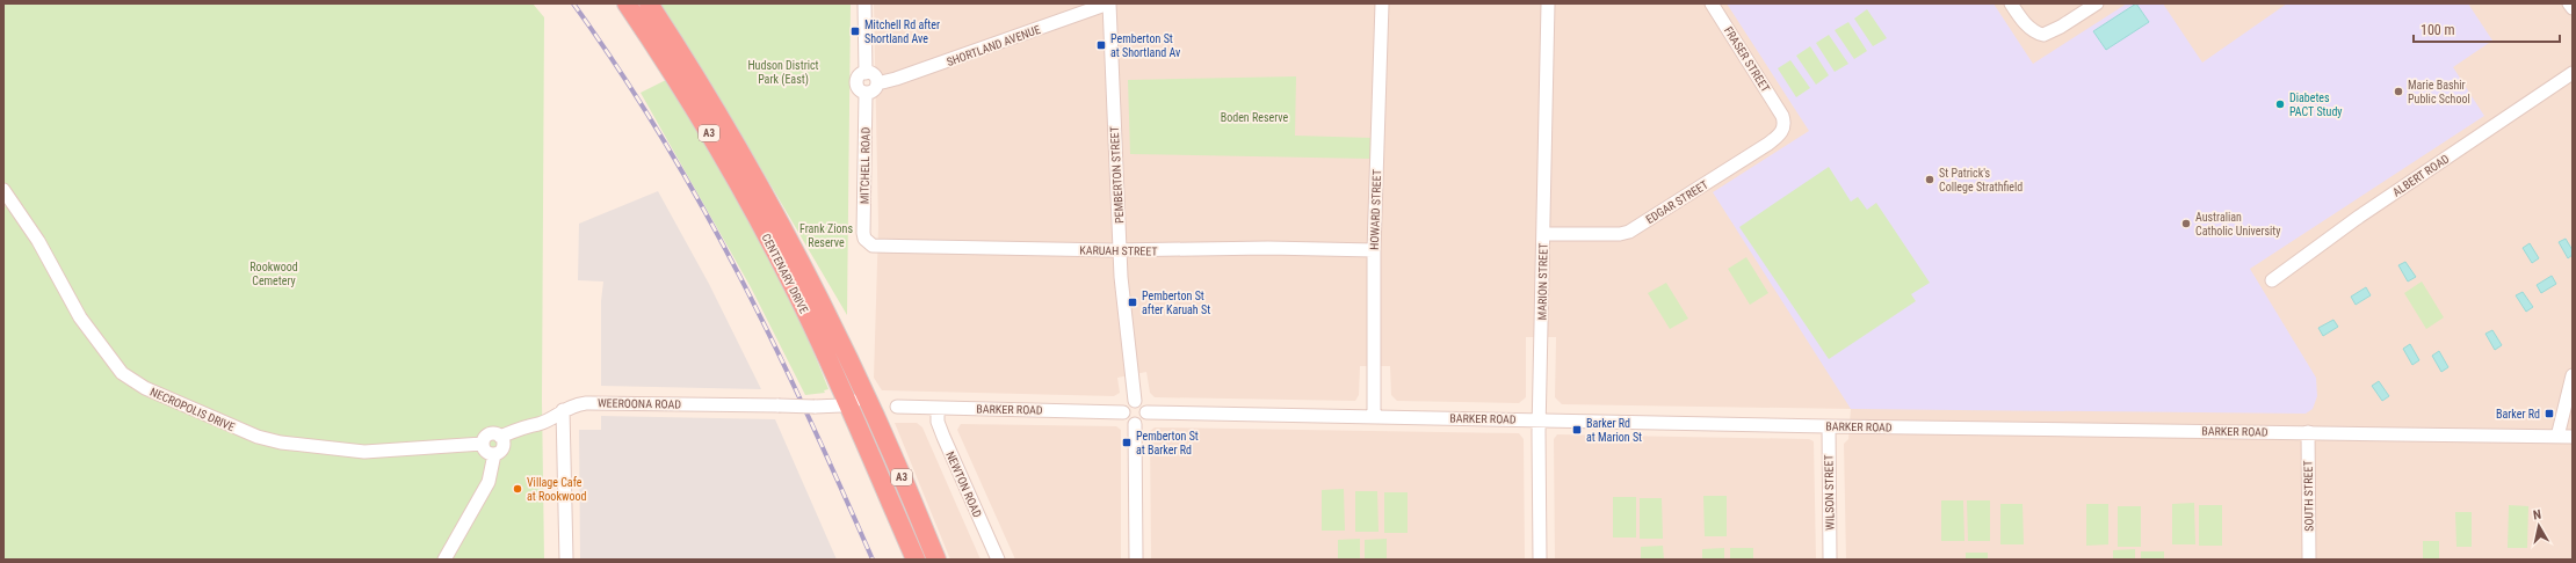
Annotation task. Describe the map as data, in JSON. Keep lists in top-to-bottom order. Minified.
{"streets":{"highway":["A3","CENTENARY DRIVE"],"street":["SHORTLAND AVENUE","FRASER STREET","MITCHELL ROAD","PEMBERTON STREET","ALBERT ROAD","EDGAR STREET","HOWARD STREET","KARUAH STREET","MARION STREET","WEEROONA ROAD","NECROPOLIS DRIVE","BARKER ROAD","NEWTON ROAD","WILSON STREET","SOUTH STREET"]},"crossings":[["SHORTLAND AVENUE","MITCHELL ROAD"],["SHORTLAND AVENUE","PEMBERTON STREET"],["FRASER STREET","EDGAR STREET"],["MITCHELL ROAD","KARUAH STREET"],["PEMBERTON STREET","KARUAH STREET"],["PEMBERTON STREET","BARKER ROAD"],["EDGAR STREET","MARION STREET"],["HOWARD STREET","KARUAH STREET"],["HOWARD STREET","BARKER ROAD"],["CENTENARY DRIVE","WEEROONA ROAD"],["MARION STREET","BARKER ROAD"],["BARKER ROAD","NEWTON ROAD"],["BARKER ROAD","WILSON STREET"],["BARKER ROAD","SOUTH STREET"]],"parks":["Hudson District Park (East)","Boden Reserve","Frank Zions Reserve","Rookwood Cemetery"],"places":{"transit":["Mitchell Rd after Shortland Ave","Pemberton St at Shortland Av","Pemberton St after Karuah St","Barker Rd","Barker Rd at Marion St","Pemberton St at Barker Rd"],"other":["Marie Bashir Public School","Diabetes PACT Study","St Patrick's College Strathfield","Australian Catholic University","Village Cafe at Rookwood"]},"scale_bar":"100 m","north":"top"}
